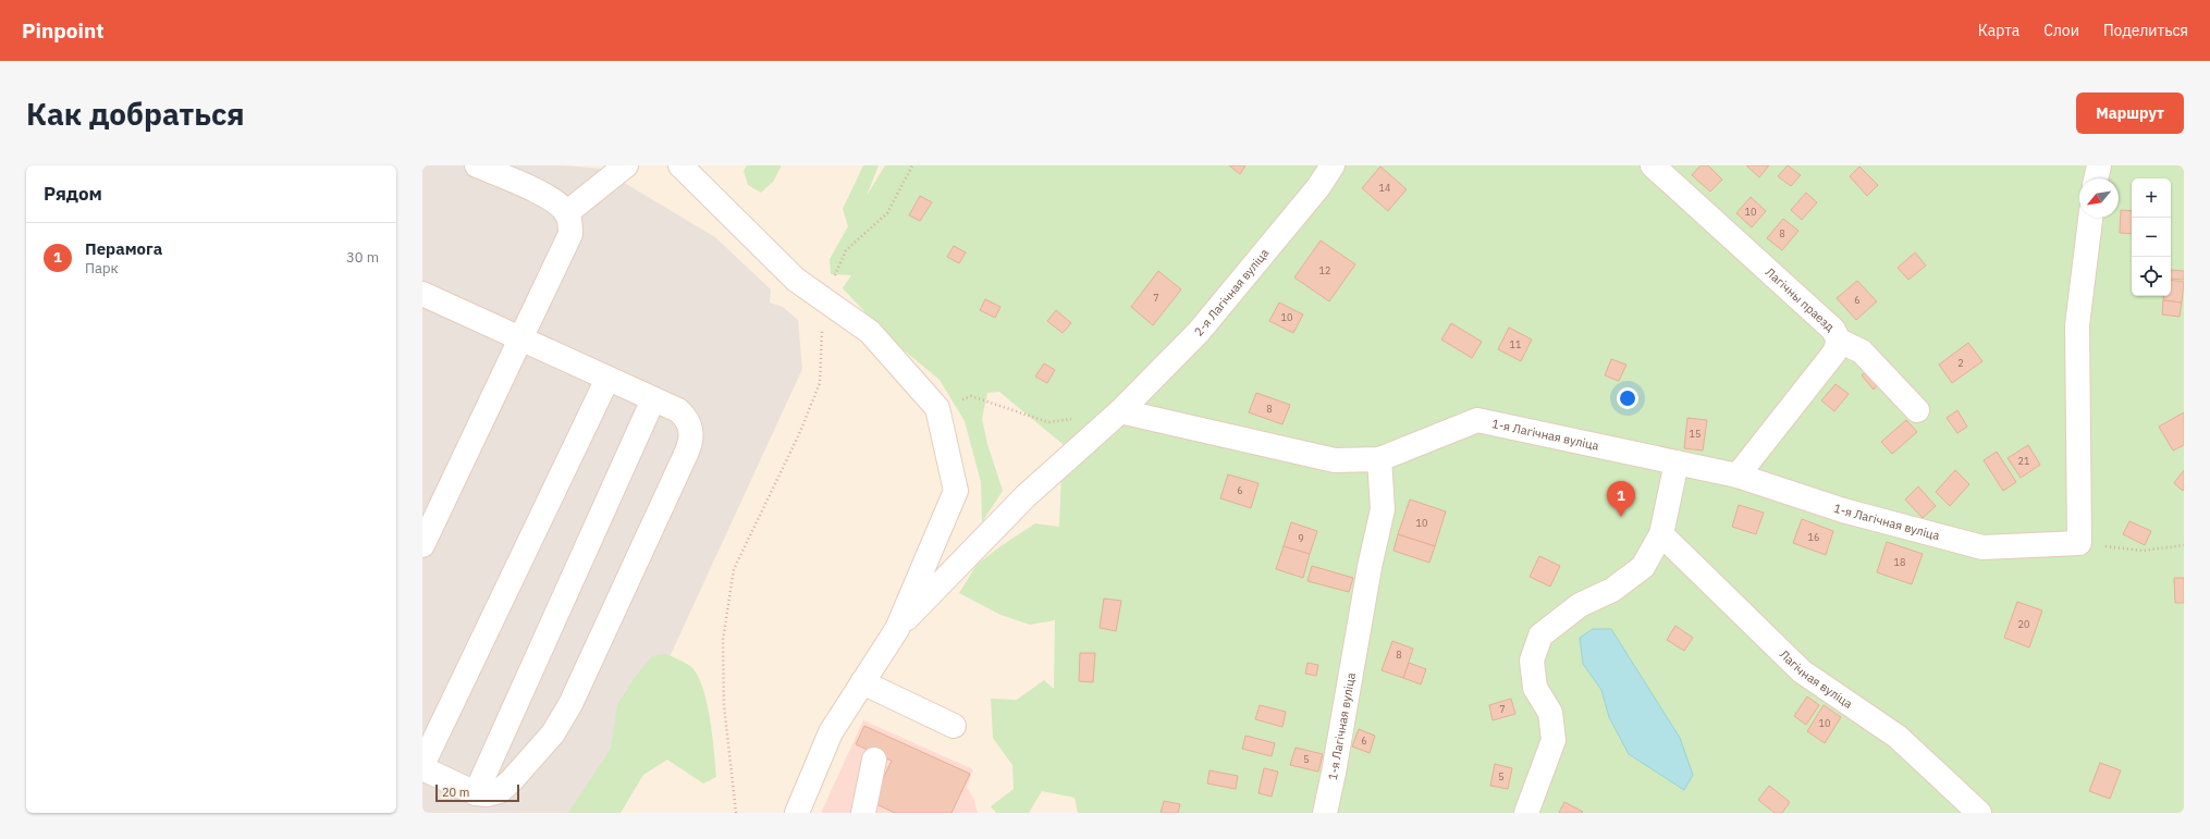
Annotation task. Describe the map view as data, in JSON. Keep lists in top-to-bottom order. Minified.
{"streets":{"lane":["2-я Лагічная вуліца","Лагічны праезд","1-я Лагічная вуліца","Лагічная вуліца"]},"crossings":[["2-я Лагічная вуліца","1-я Лагічная вуліца"],["Лагічны праезд","1-я Лагічная вуліца"]],"house_numbers":["14","10","8","12","7","6","10","11","2","8","15","21","6","10","16","9","18","20","8","7","10","6","5","5"],"scale_bar":"20 m","north":"bottom left","page":{"header":"Pinpoint","nav":["Карта","Слои","Поделиться"],"buttons":"Маршрут","title":"Как добраться","heading":"Рядом","map_buttons":["+","−"],"list":[{"mark":"1","name":"Перамога","note":"Парк","value":"30 m"}],"pins":"1","scale":"20 m"}}
